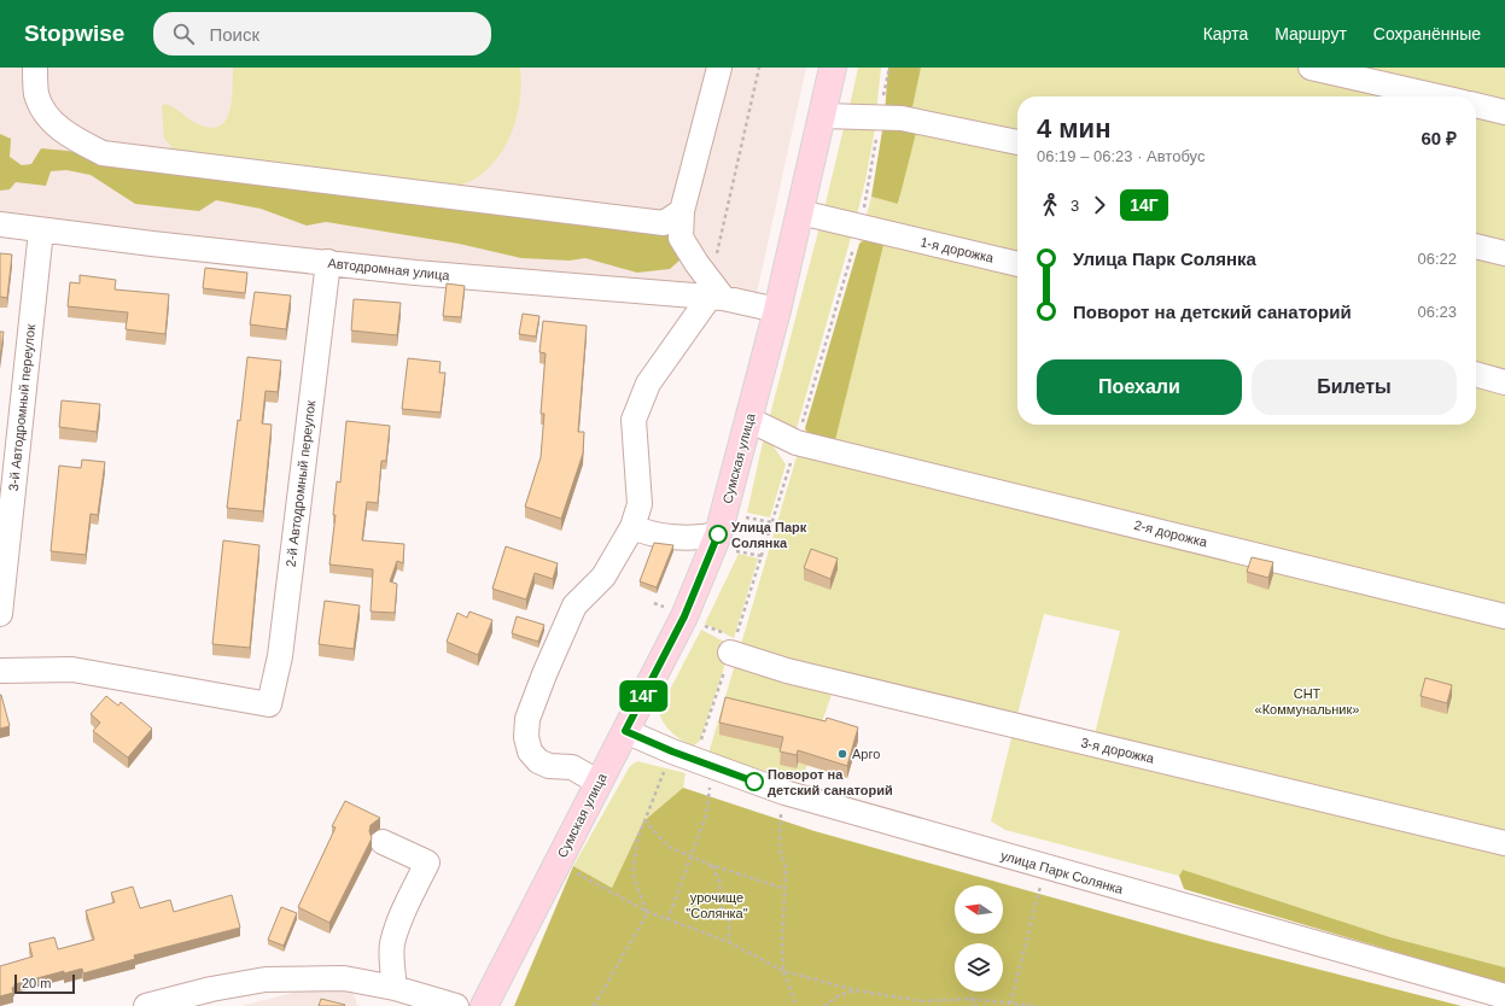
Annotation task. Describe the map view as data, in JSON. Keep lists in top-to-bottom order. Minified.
{"streets":{"main road":["Сумская улица"],"street":["1-я дорожка","Автодромная улица","3-й Автодромный переулок","2-й Автодромный переулок","2-я дорожка","3-я дорожка","улица Парк Солянка"]},"crossings":[["1-я дорожка","Сумская улица"],["Автодромная улица","3-й Автодромный переулок"],["Автодромная улица","Сумская улица"],["Автодромная улица","2-й Автодромный переулок"],["Сумская улица","2-я дорожка"],["Сумская улица","улица Парк Солянка"]],"parks":["СНТ «Коммунальник»","урочище \"Солянка\""],"places":["Улица Парк Солянка","Арго","Поворот на детский санаторий"],"lines":["bus line 14Г"],"scale_bar":"20 m","north":"left","page":{"header":"Stopwise","search":"Поиск","nav":["Карта","Маршрут","Сохранённые"],"on_map":"14Г","heading":["4 мин","06:19 – 06:23 · Автобус","60 ₽"],"legs":["3","14Г"],"list":[{"name":"Улица Парк Солянка","value":"06:22"},{"name":"Поворот на детский санаторий","value":"06:23"}],"buttons":["Поехали","Билеты"],"scale":"20 m"}}
